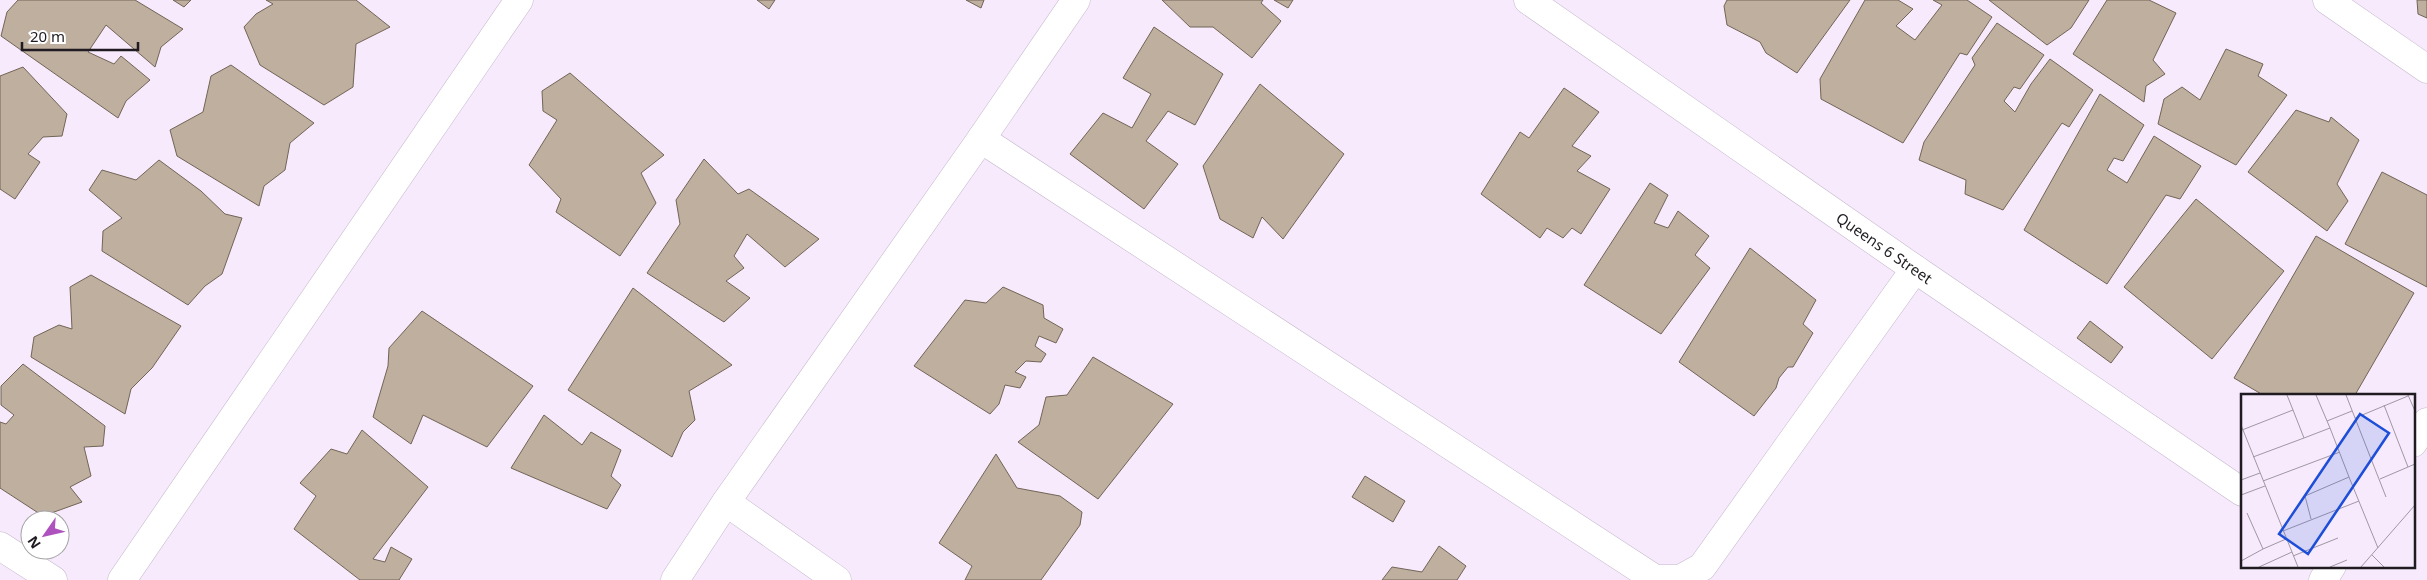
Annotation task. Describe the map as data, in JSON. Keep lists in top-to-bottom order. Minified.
{"streets":{"street":["Queens 6 Street"]},"scale_bar":"20 m","north":"bottom left"}
